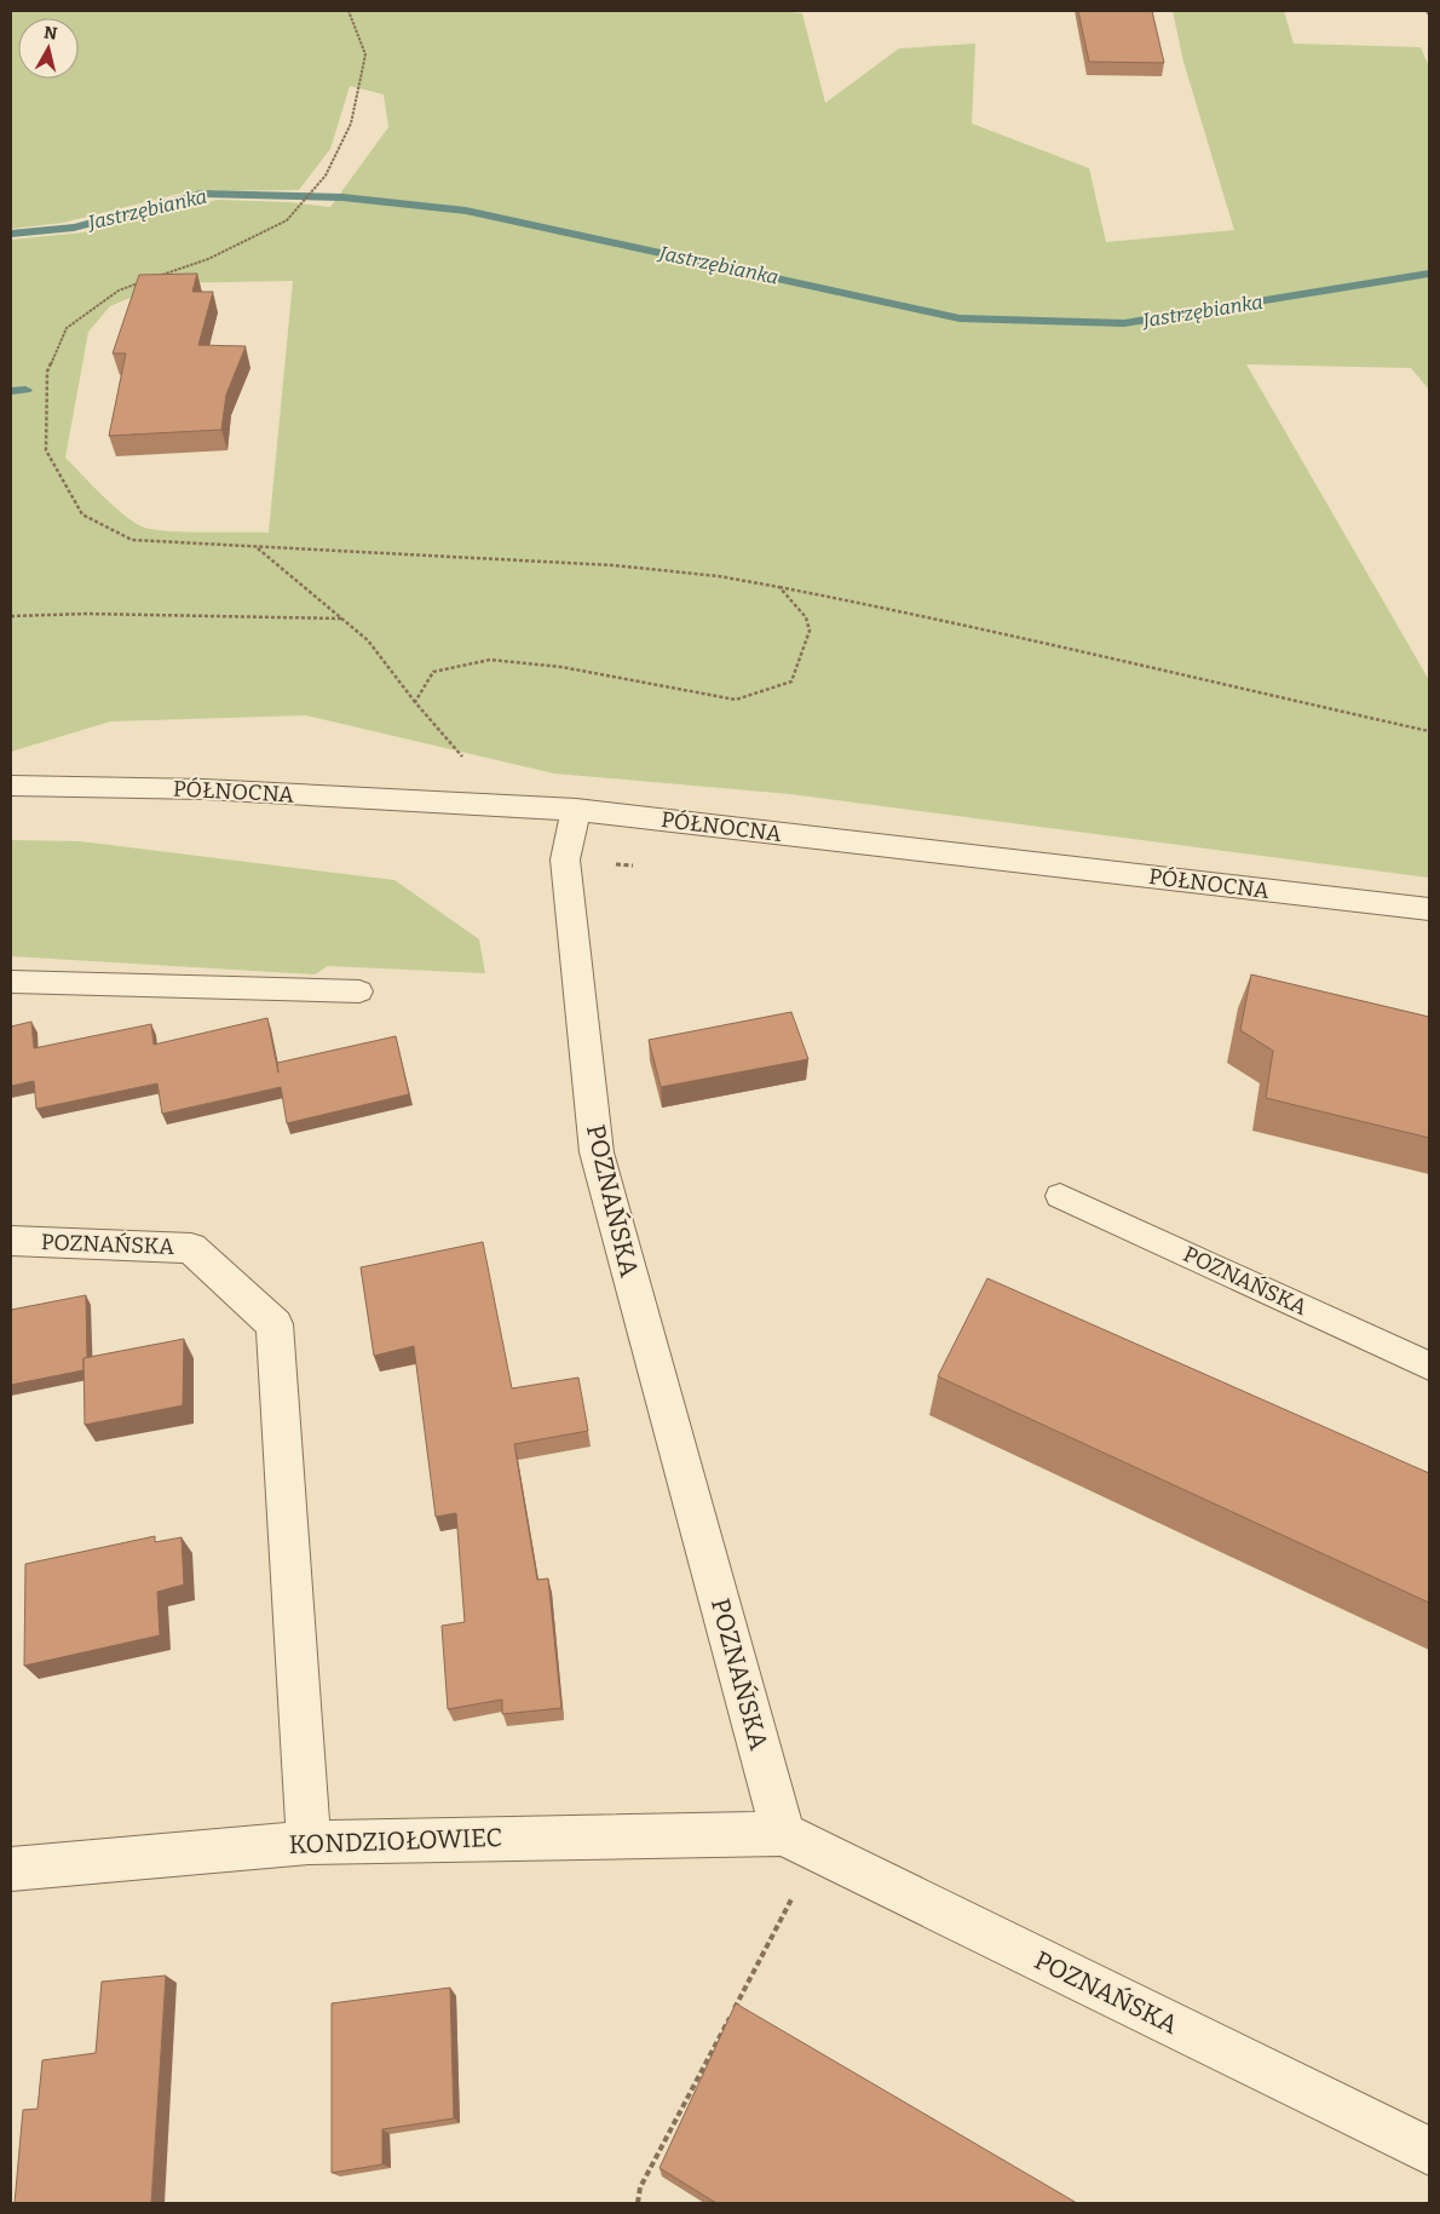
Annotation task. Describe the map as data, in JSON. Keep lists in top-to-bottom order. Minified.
{"streets":{"street":["PÓŁNOCNA","POZNAŃSKA","KONDZIOŁOWIEC"]},"crossings":[["PÓŁNOCNA","POZNAŃSKA"],["POZNAŃSKA","KONDZIOŁOWIEC"]],"water":["Jastrzębianka"],"north":"top"}
